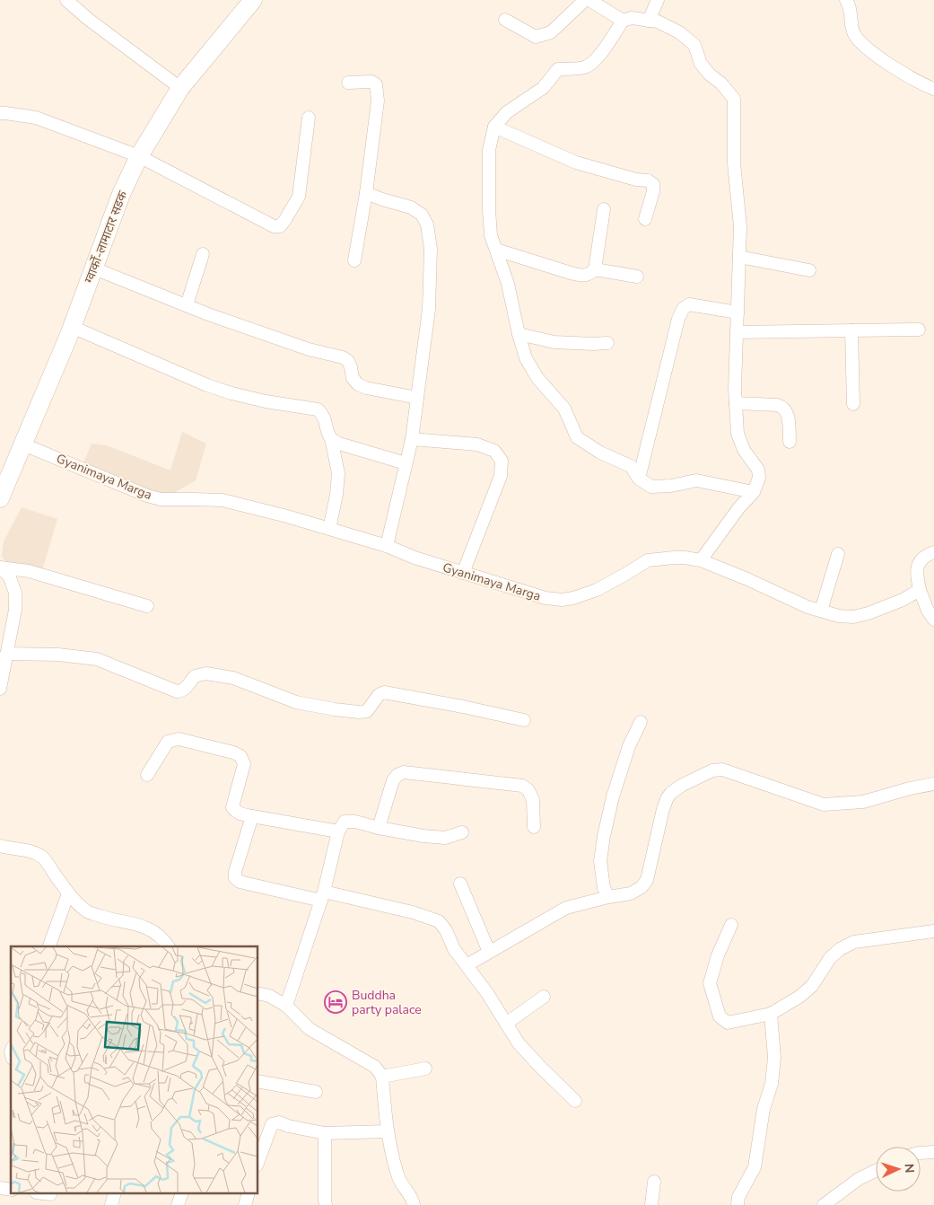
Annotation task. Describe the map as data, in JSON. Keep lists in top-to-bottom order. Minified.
{"streets":{"main road":["ग्वार्को-लामाटार सडक"],"street":["Gyanimaya Marga"]},"crossings":[["ग्वार्को-लामाटार सडक","Gyanimaya Marga"]],"places":{"hotel":["Buddha party palace"]},"north":"right"}
